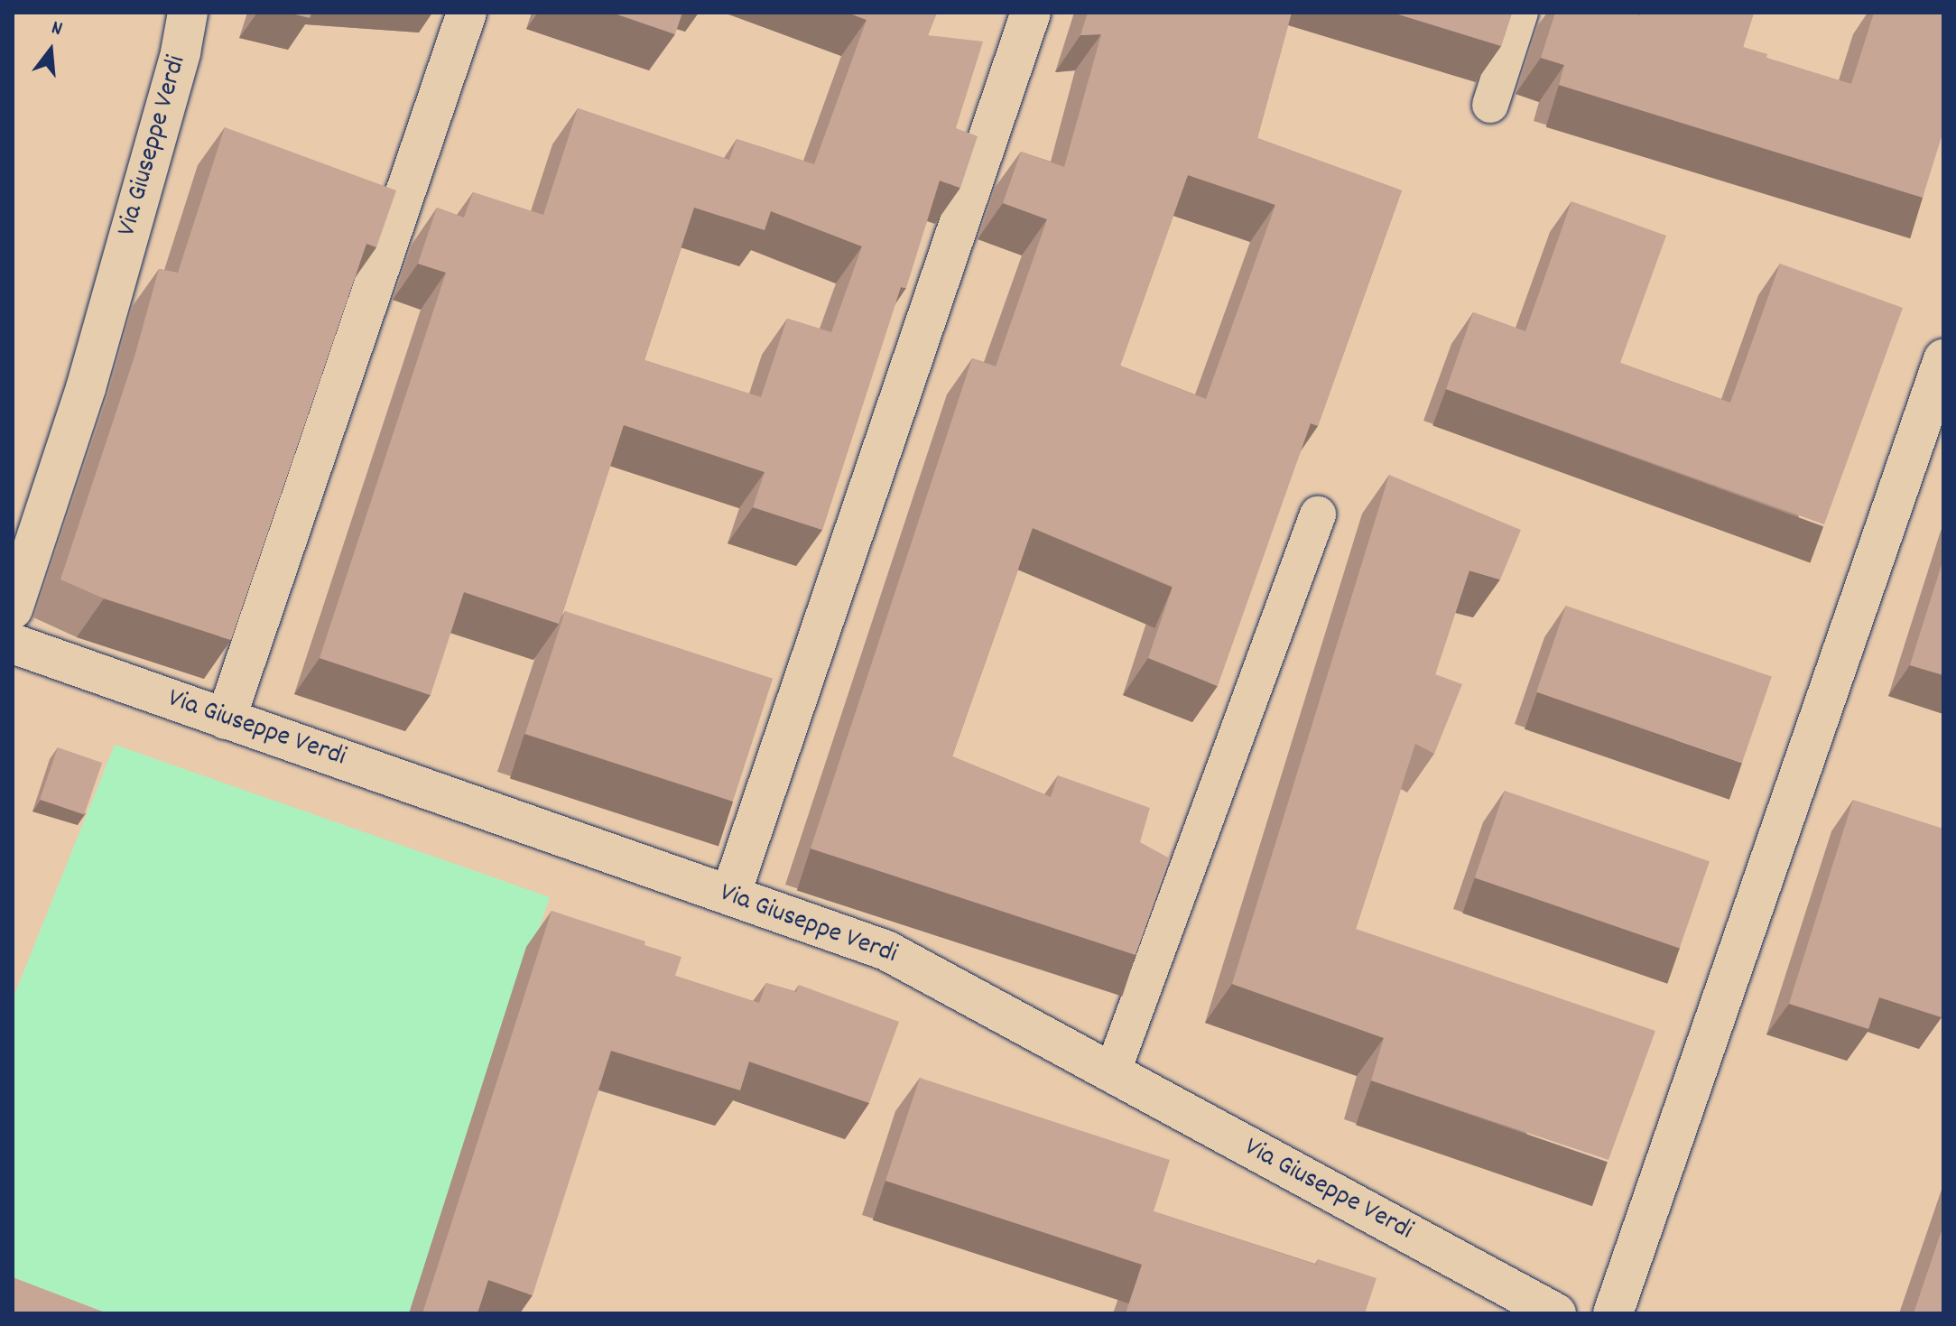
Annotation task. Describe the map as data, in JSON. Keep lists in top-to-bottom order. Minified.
{"streets":{"street":["Via Giuseppe Verdi"]},"north":"top"}
